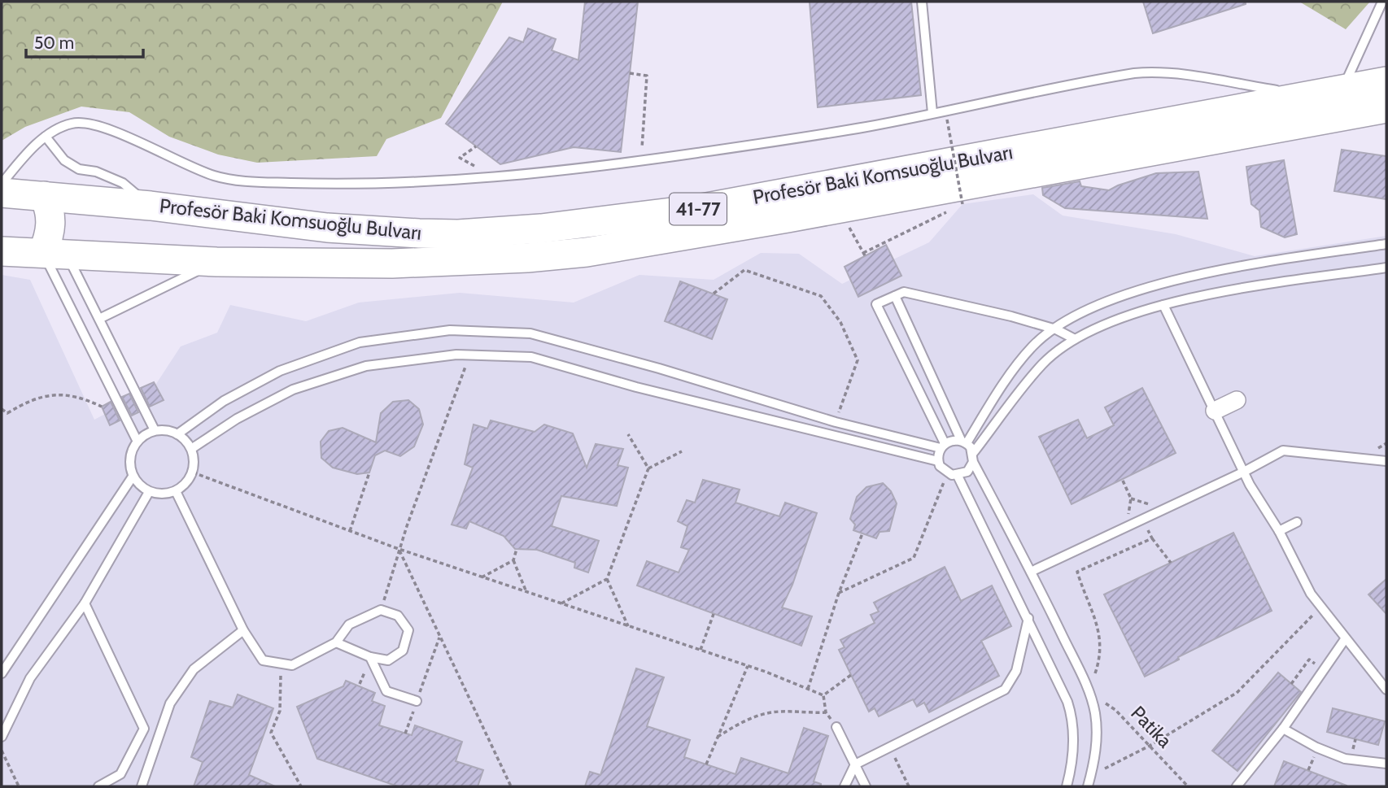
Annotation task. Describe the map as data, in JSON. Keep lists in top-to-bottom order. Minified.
{"streets":{"highway":["Profesör Baki Komsuoğlu Bulvarı","41-77"],"path":["Patika"]},"scale_bar":"50 m"}
